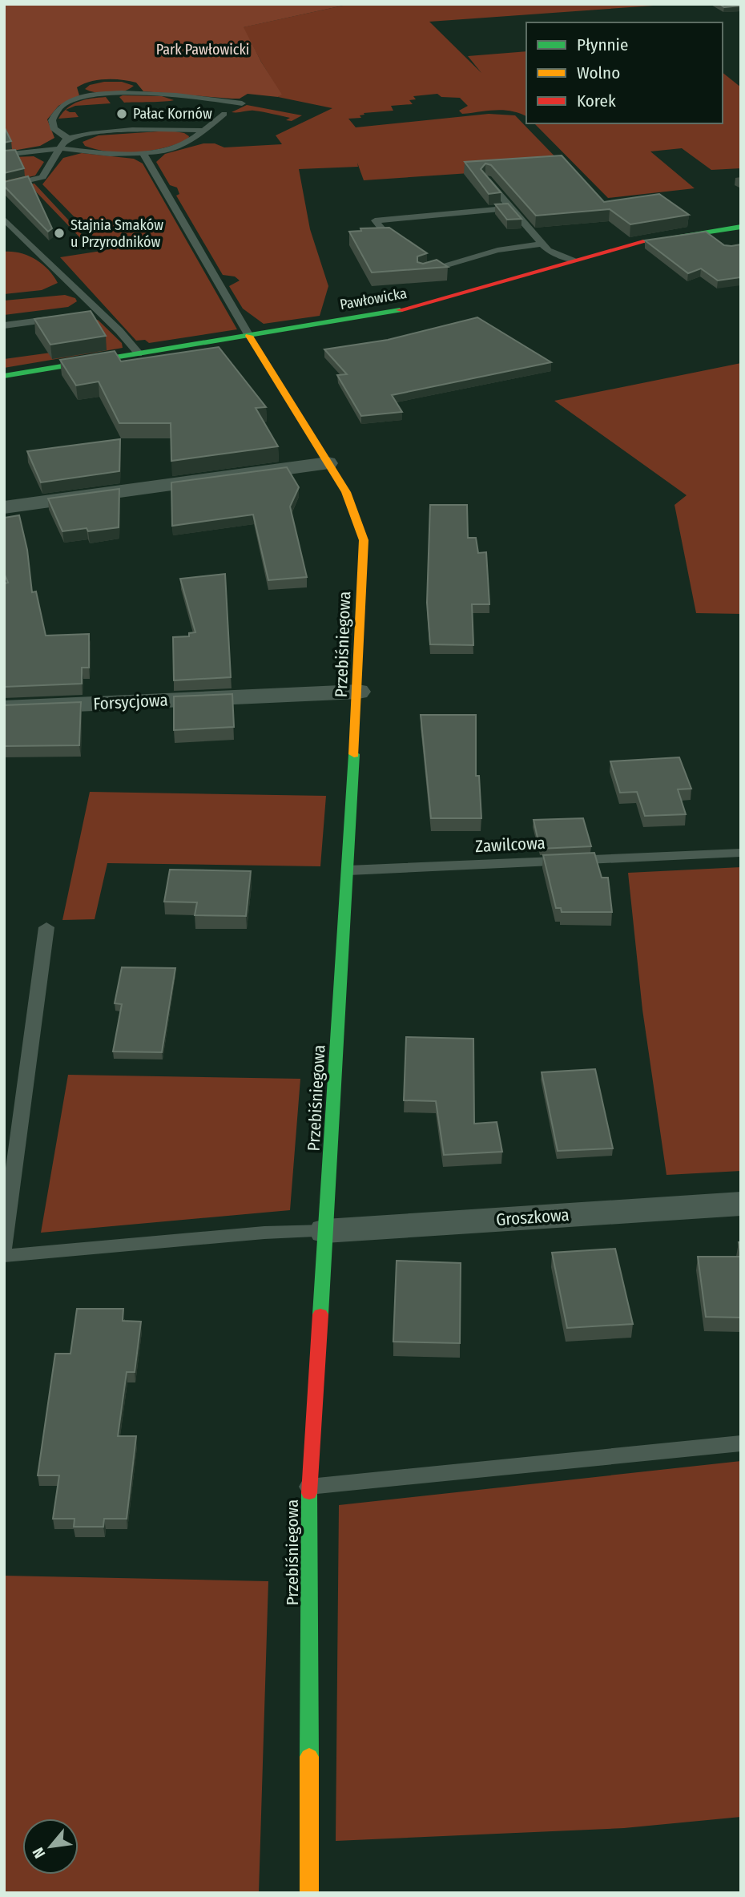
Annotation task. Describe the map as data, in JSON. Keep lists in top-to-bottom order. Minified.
{"streets":{"street":["Pawłowicka","Przebiśniegowa","Forsycjowa","Groszkowa"],"lane":["Zawilcowa"]},"crossings":[["Pawłowicka","Przebiśniegowa"],["Przebiśniegowa","Forsycjowa"],["Przebiśniegowa","Zawilcowa"],["Przebiśniegowa","Groszkowa"]],"parks":["Park Pawłowicki"],"places":["Pałac Kornów","Stajnia Smaków u Przyrodników"],"legend":["Płynnie","Wolno","Korek"],"north":"bottom left"}
